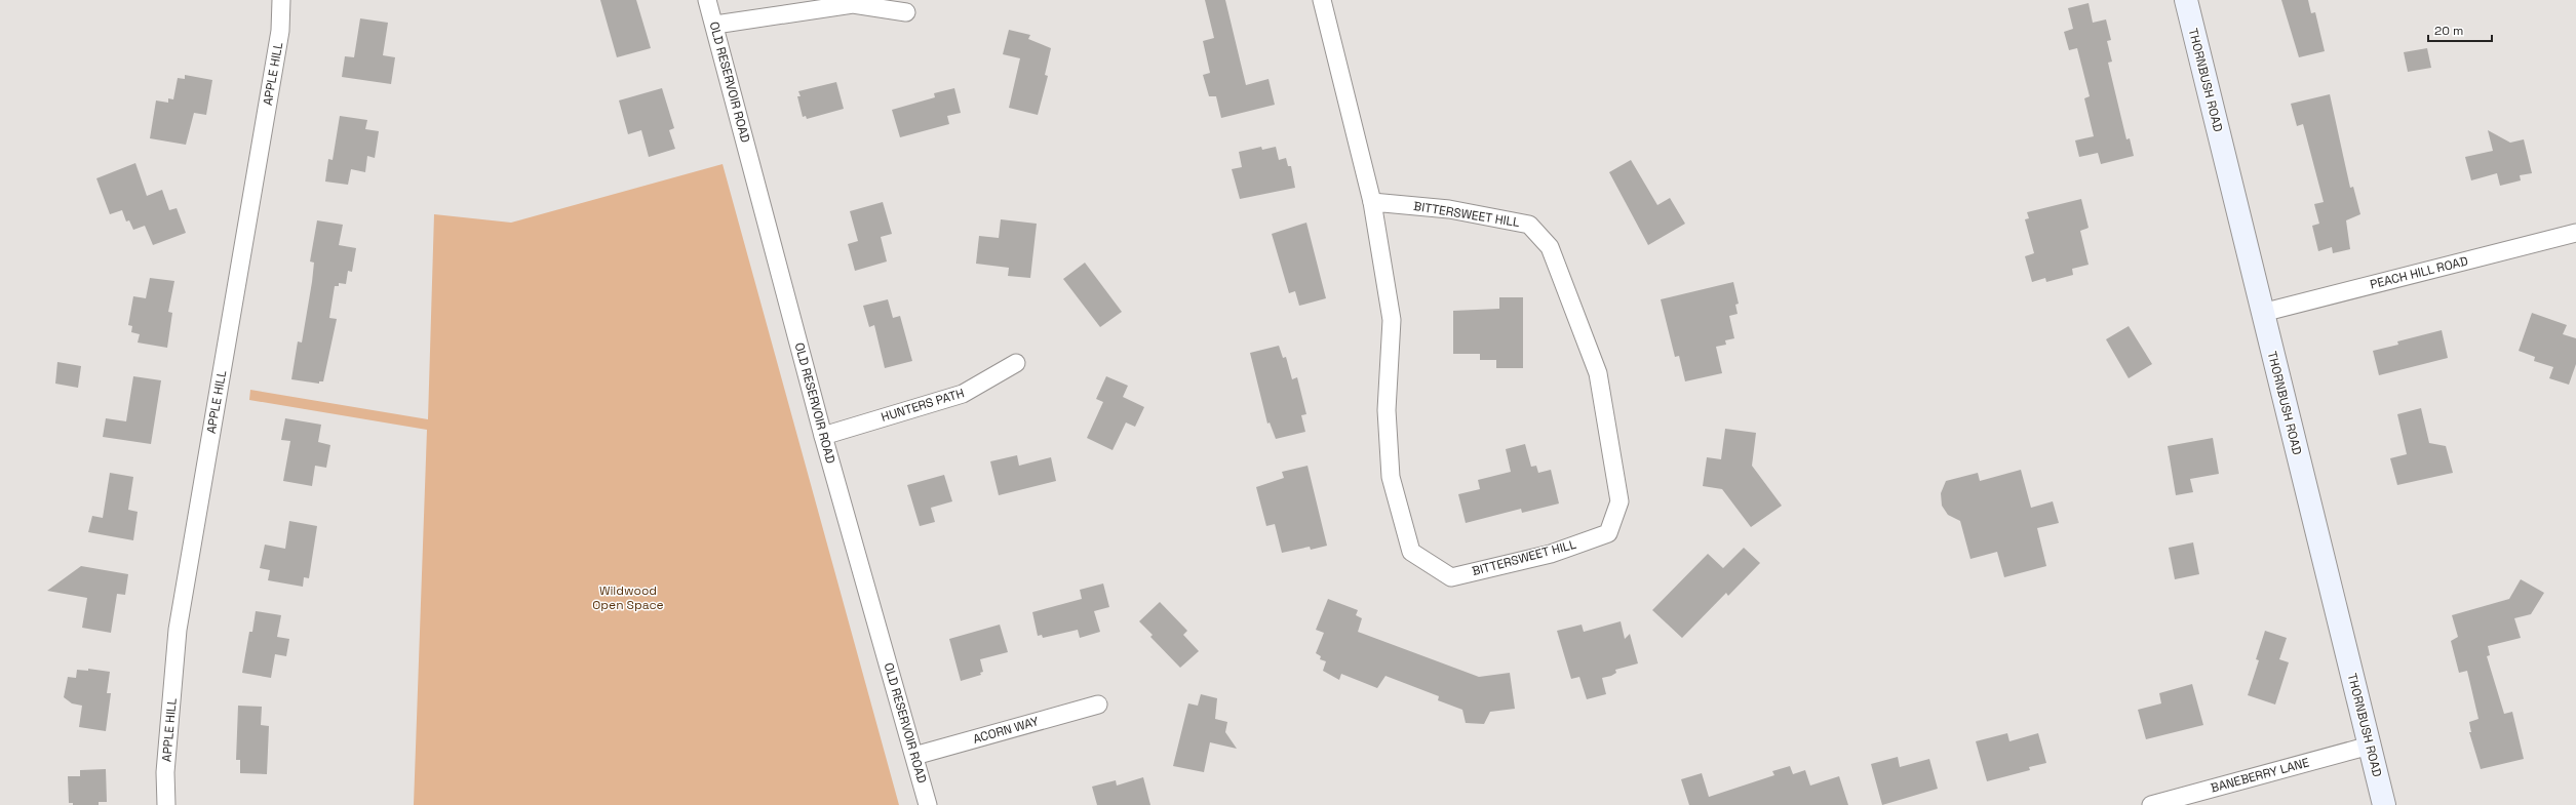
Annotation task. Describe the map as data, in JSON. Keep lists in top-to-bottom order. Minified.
{"streets":{"main road":["THORNBUSH ROAD"],"street":["APPLE HILL","OLD RESERVOIR ROAD","BITTERSWEET HILL","PEACH HILL ROAD","HUNTERS PATH","ACORN WAY","BANEBERRY LANE"]},"crossings":[["THORNBUSH ROAD","PEACH HILL ROAD"],["THORNBUSH ROAD","BANEBERRY LANE"],["OLD RESERVOIR ROAD","HUNTERS PATH"],["OLD RESERVOIR ROAD","ACORN WAY"]],"parks":["Wildwood Open Space"],"scale_bar":"20 m"}
